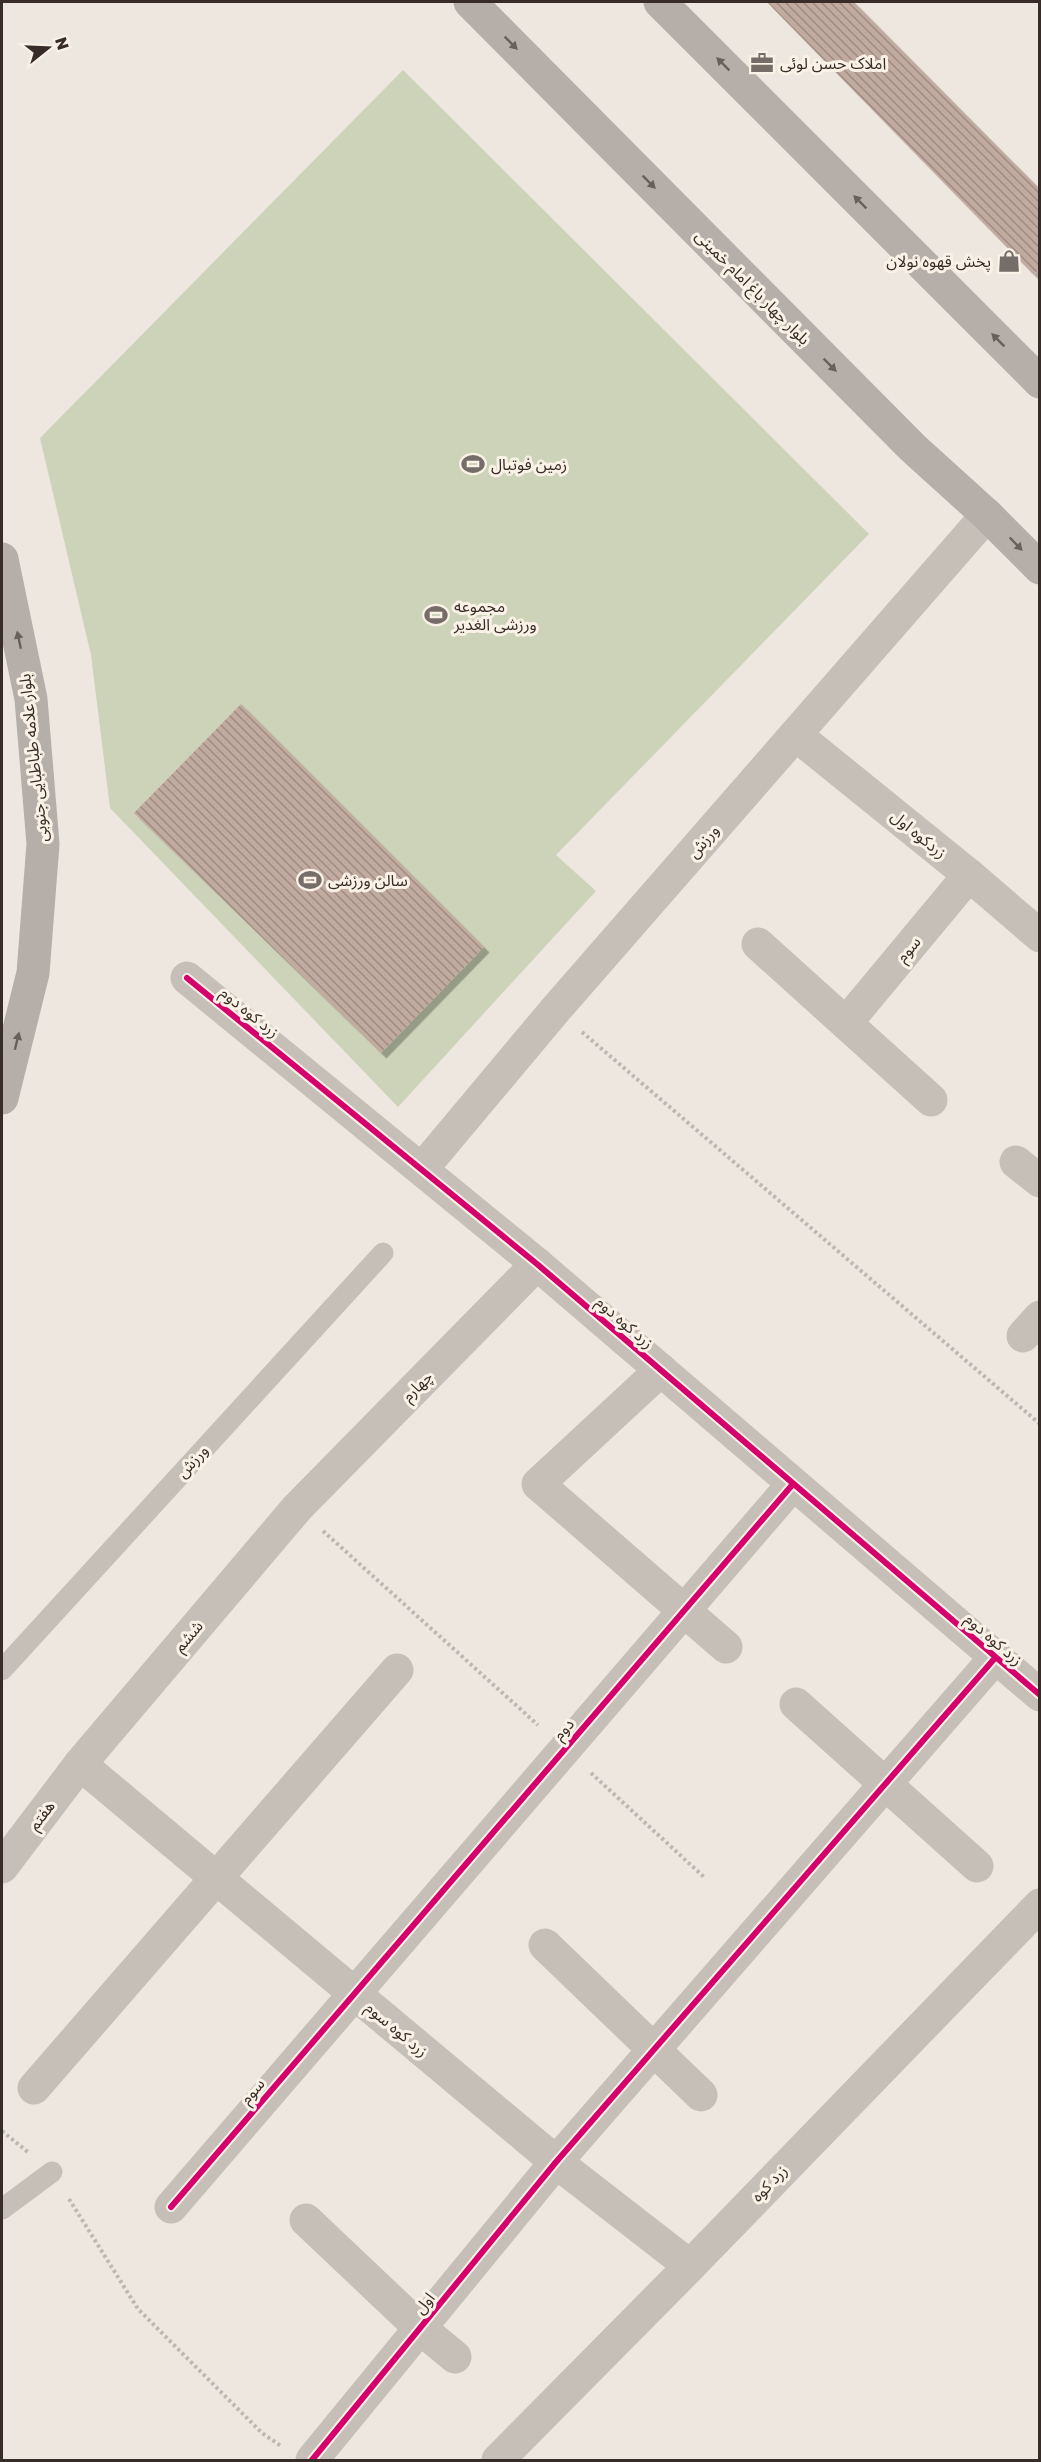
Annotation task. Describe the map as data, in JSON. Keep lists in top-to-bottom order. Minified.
{"streets":{"main road":["بلوار چهار باغ امام خمینی","بلوار علامه طباطبایی جنوبی"],"street":["زردکوه اول","ورزش","سوم","زرد کوه دوم","چهارم","ششم","دوم","هفتم","زرد کوه سوم","زرد کوه","اول"]},"crossings":[["بلوار چهار باغ امام خمینی","ورزش"],["زردکوه اول","ورزش"],["زردکوه اول","سوم"],["ورزش","زرد کوه دوم"],["سوم","دوم"],["سوم","زرد کوه سوم"],["زرد کوه دوم","چهارم"],["زرد کوه دوم","دوم"],["چهارم","ششم"],["ششم","هفتم"],["ششم","زرد کوه سوم"],["دوم","زرد کوه سوم"],["هفتم","زرد کوه سوم"],["زرد کوه سوم","زرد کوه"],["زرد کوه سوم","اول"]],"one_way":["بلوار علامه طباطبایی جنوبی"],"places":{"office":["املاک حسن لوئی"],"shop":["پخش قهوه نولان"],"sports":["زمین فوتبال","مجموعه ورزشی الغدیر","سالن ورزشی"]},"north":"right"}
